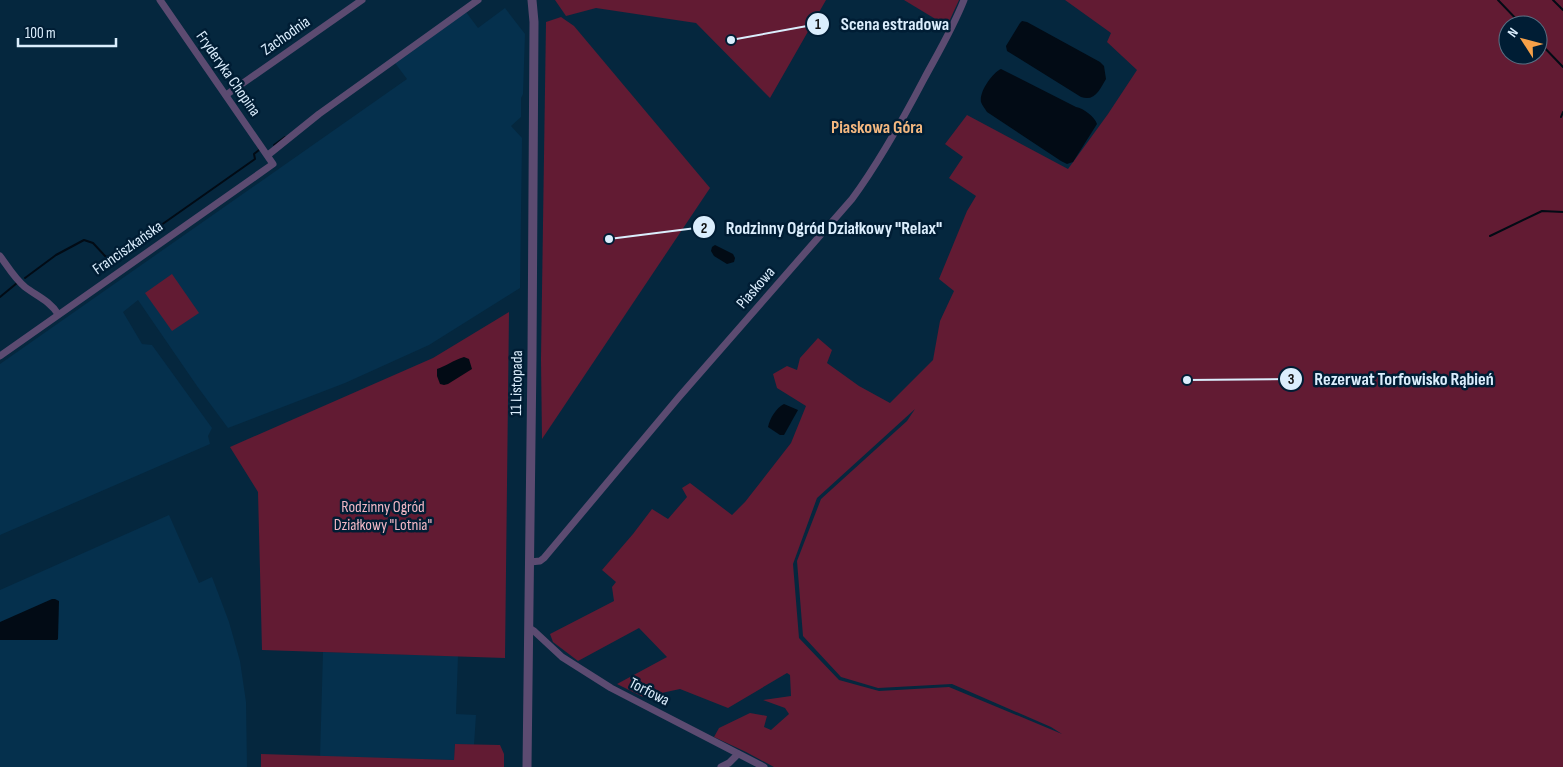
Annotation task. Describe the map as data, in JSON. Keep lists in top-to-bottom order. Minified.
{"streets":{"street":["Zachodnia","Fryderyka Chopina","Franciszkańska","Piaskowa","11 Listopada","Torfowa"]},"crossings":[["Zachodnia","Fryderyka Chopina"],["Fryderyka Chopina","Franciszkańska"],["Piaskowa","11 Listopada"],["11 Listopada","Torfowa"]],"districts":["Piaskowa Góra"],"parks":["Rodzinny Ogród Działkowy \"Lotnia\""],"places":["Scena estradowa","Rodzinny Ogród Działkowy \"Relax\"","Rezerwat Torfowisko Rąbień"],"scale_bar":"100 m","north":"top left"}
